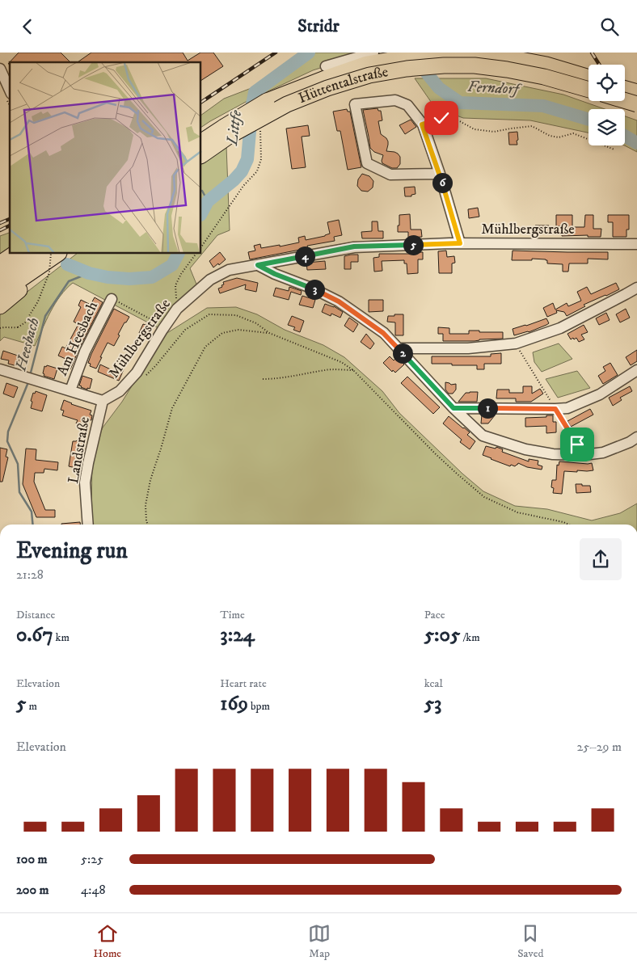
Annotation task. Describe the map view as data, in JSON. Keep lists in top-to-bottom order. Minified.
{"streets":{"highway":["Hüttentalstraße"],"street":["Mühlbergstraße","Am Heesbach","Landstraße"]},"crossings":[["Mühlbergstraße","Landstraße"]],"water":["Ferndorf","Littfe","Heesbach"],"page":{"header":"Stridr","pins":["6","5","4","3","2","1"],"heading":["Evening run","21:28"],"stats":[["Distance","0.67 km"],["Time","3:24"],["Pace","5:05 /km"],["Elevation","5 m"],["Heart rate","169 bpm"],["kcal","53"]],"chart":["Elevation","25–29 m"],"list":[{"name":"100 m","note":"5:25"},{"name":"200 m","note":"4:48"}],"tabs":["Home","Map","Saved"]}}
